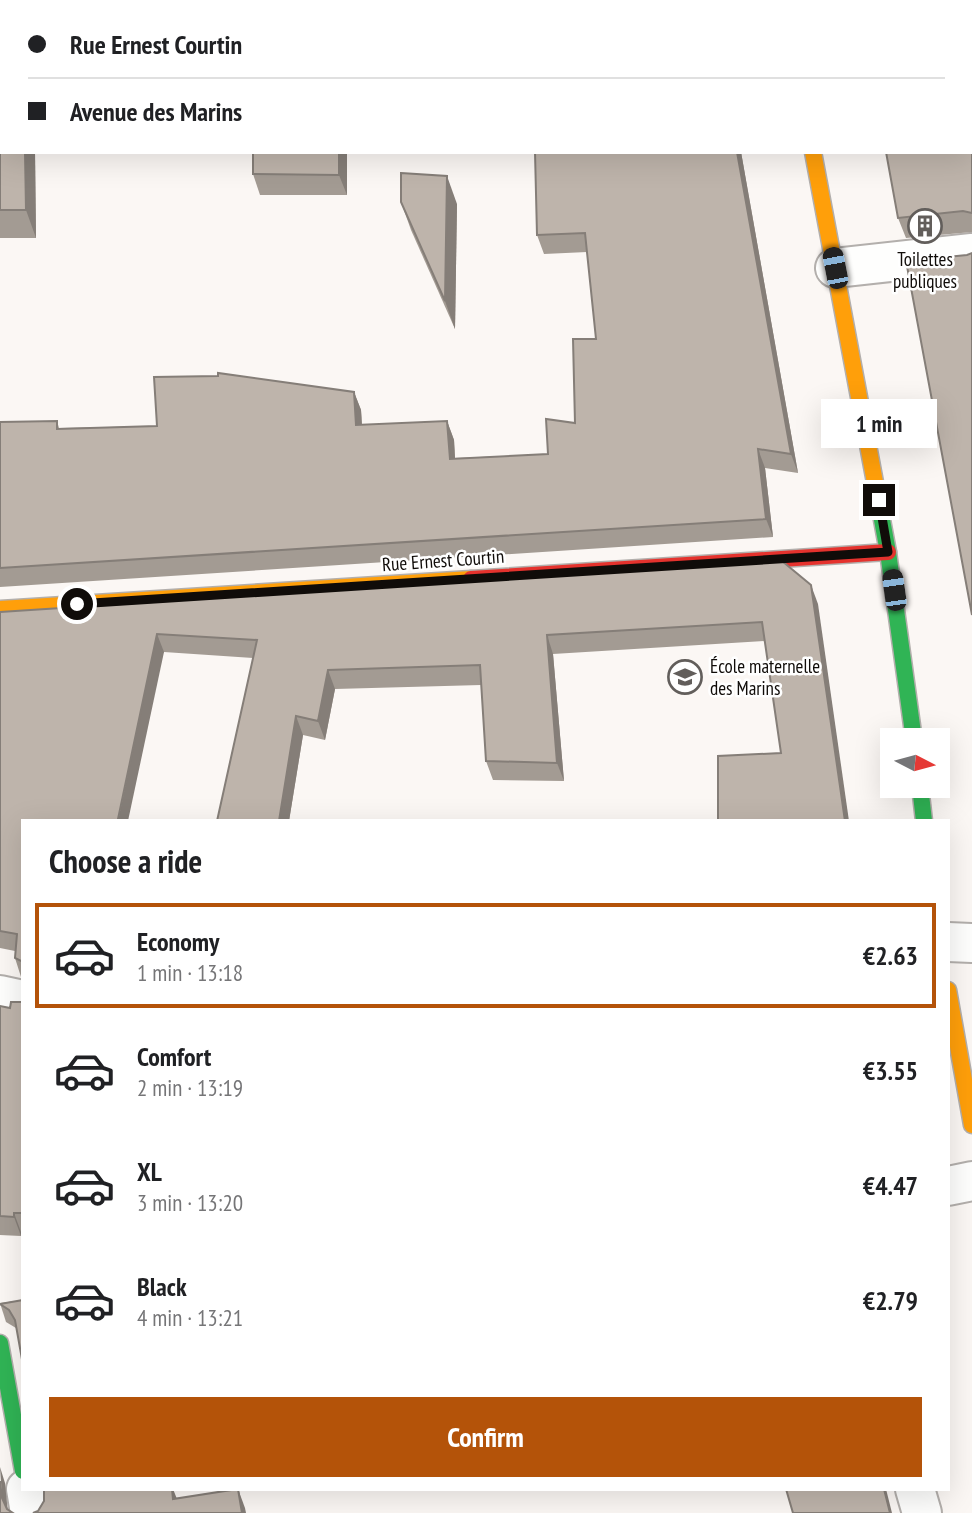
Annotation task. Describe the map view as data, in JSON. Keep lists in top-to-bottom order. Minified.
{"streets":{"street":["Rue Ernest Courtin"]},"places":{"building":["Toilettes publiques"],"school or university":["École maternelle des Marins"]},"north":"right","page":{"banner":["Rue Ernest Courtin","Avenue des Marins"],"bubble":"1 min","heading":"Choose a ride","list":[{"name":"Economy","note":"1 min · 13:18","value":"€2.63"},{"name":"Comfort","note":"2 min · 13:19","value":"€3.55"},{"name":"XL","note":"3 min · 13:20","value":"€4.47"},{"name":"Black","note":"4 min · 13:21","value":"€2.79"}],"buttons":"Confirm"}}
